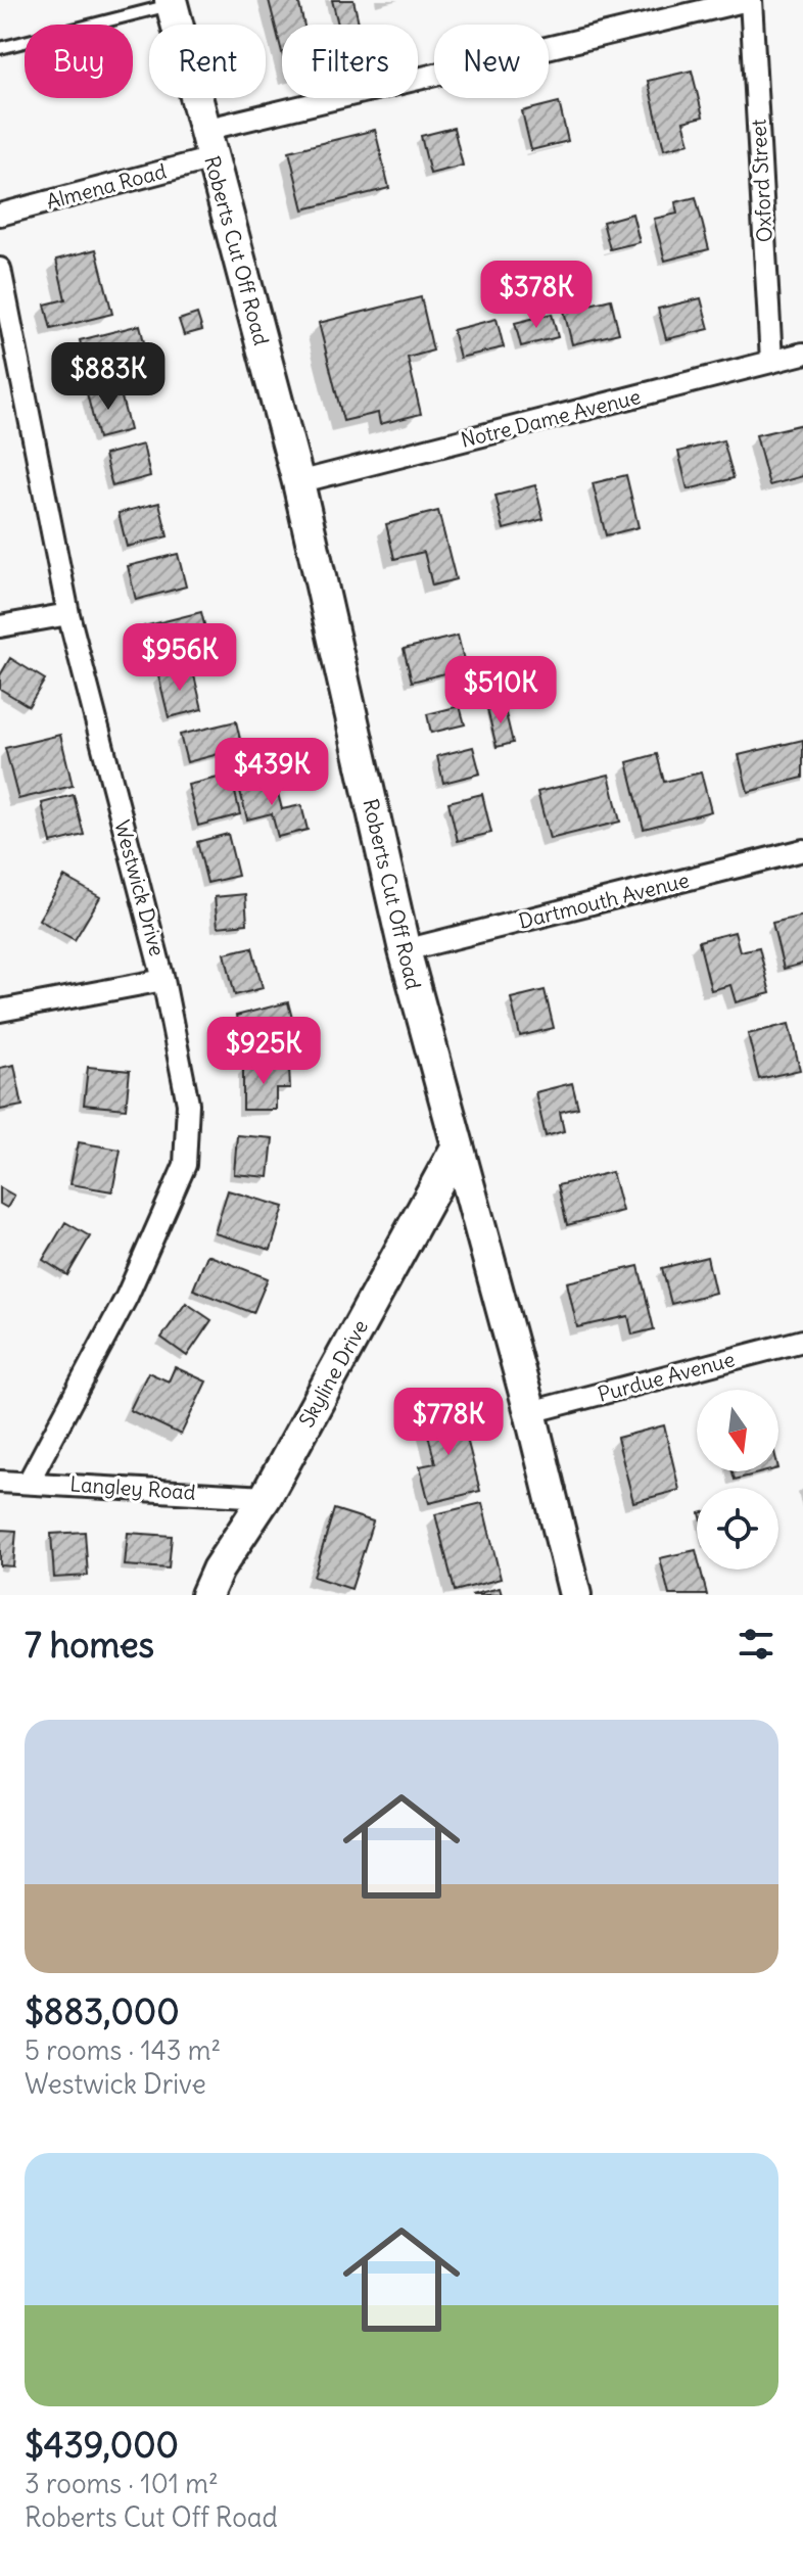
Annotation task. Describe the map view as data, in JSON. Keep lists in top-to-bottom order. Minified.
{"streets":{"street":["Oxford Street","Almena Road","Roberts Cut Off Road","Notre Dame Avenue","Westwick Drive","Dartmouth Avenue","Skyline Drive","Purdue Avenue","Langley Road"]},"crossings":[["Oxford Street","Almena Road"],["Oxford Street","Notre Dame Avenue"],["Almena Road","Roberts Cut Off Road"],["Roberts Cut Off Road","Notre Dame Avenue"],["Roberts Cut Off Road","Dartmouth Avenue"],["Roberts Cut Off Road","Skyline Drive"],["Roberts Cut Off Road","Purdue Avenue"],["Westwick Drive","Langley Road"],["Skyline Drive","Langley Road"]],"north":"bottom","page":{"chip":["Buy","Rent","Filters","New"],"price":["$378K","$883K","$956K","$510K","$439K","$925K","$778K"],"heading":"7 homes","list":[{"name":"$883,000","note":"5 rooms · 143 m² · Westwick Drive"},{"name":"$439,000","note":"3 rooms · 101 m² · Roberts Cut Off Road"}]}}
